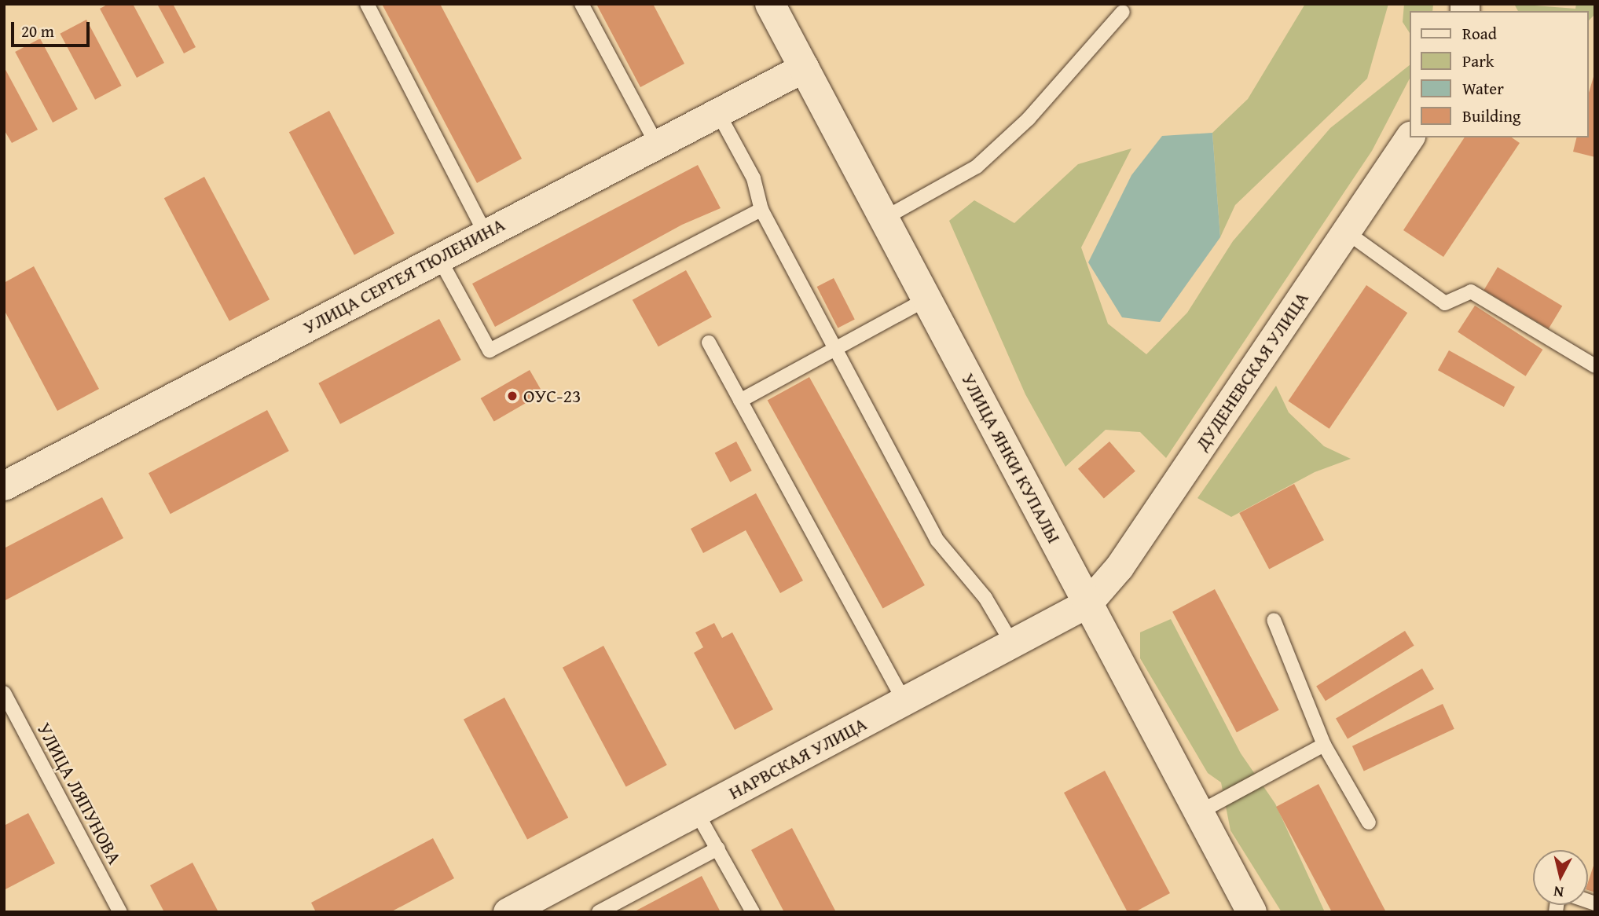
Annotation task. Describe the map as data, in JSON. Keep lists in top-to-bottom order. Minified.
{"streets":{"street":["УЛИЦА СЕРГЕЯ ТЮЛЕНИНА","ДУДЕНЕВСКАЯ УЛИЦА","УЛИЦА ЯНКИ КУПАЛЫ","НАРВСКАЯ УЛИЦА"],"lane":["УЛИЦА ЛЯПУНОВА"]},"crossings":[["УЛИЦА СЕРГЕЯ ТЮЛЕНИНА","УЛИЦА ЯНКИ КУПАЛЫ"],["ДУДЕНЕВСКАЯ УЛИЦА","УЛИЦА ЯНКИ КУПАЛЫ"],["ДУДЕНЕВСКАЯ УЛИЦА","НАРВСКАЯ УЛИЦА"],["УЛИЦА ЯНКИ КУПАЛЫ","НАРВСКАЯ УЛИЦА"]],"places":["ОУС-23"],"legend":["Road","Park","Water","Building"],"scale_bar":"20 m","north":"bottom"}
